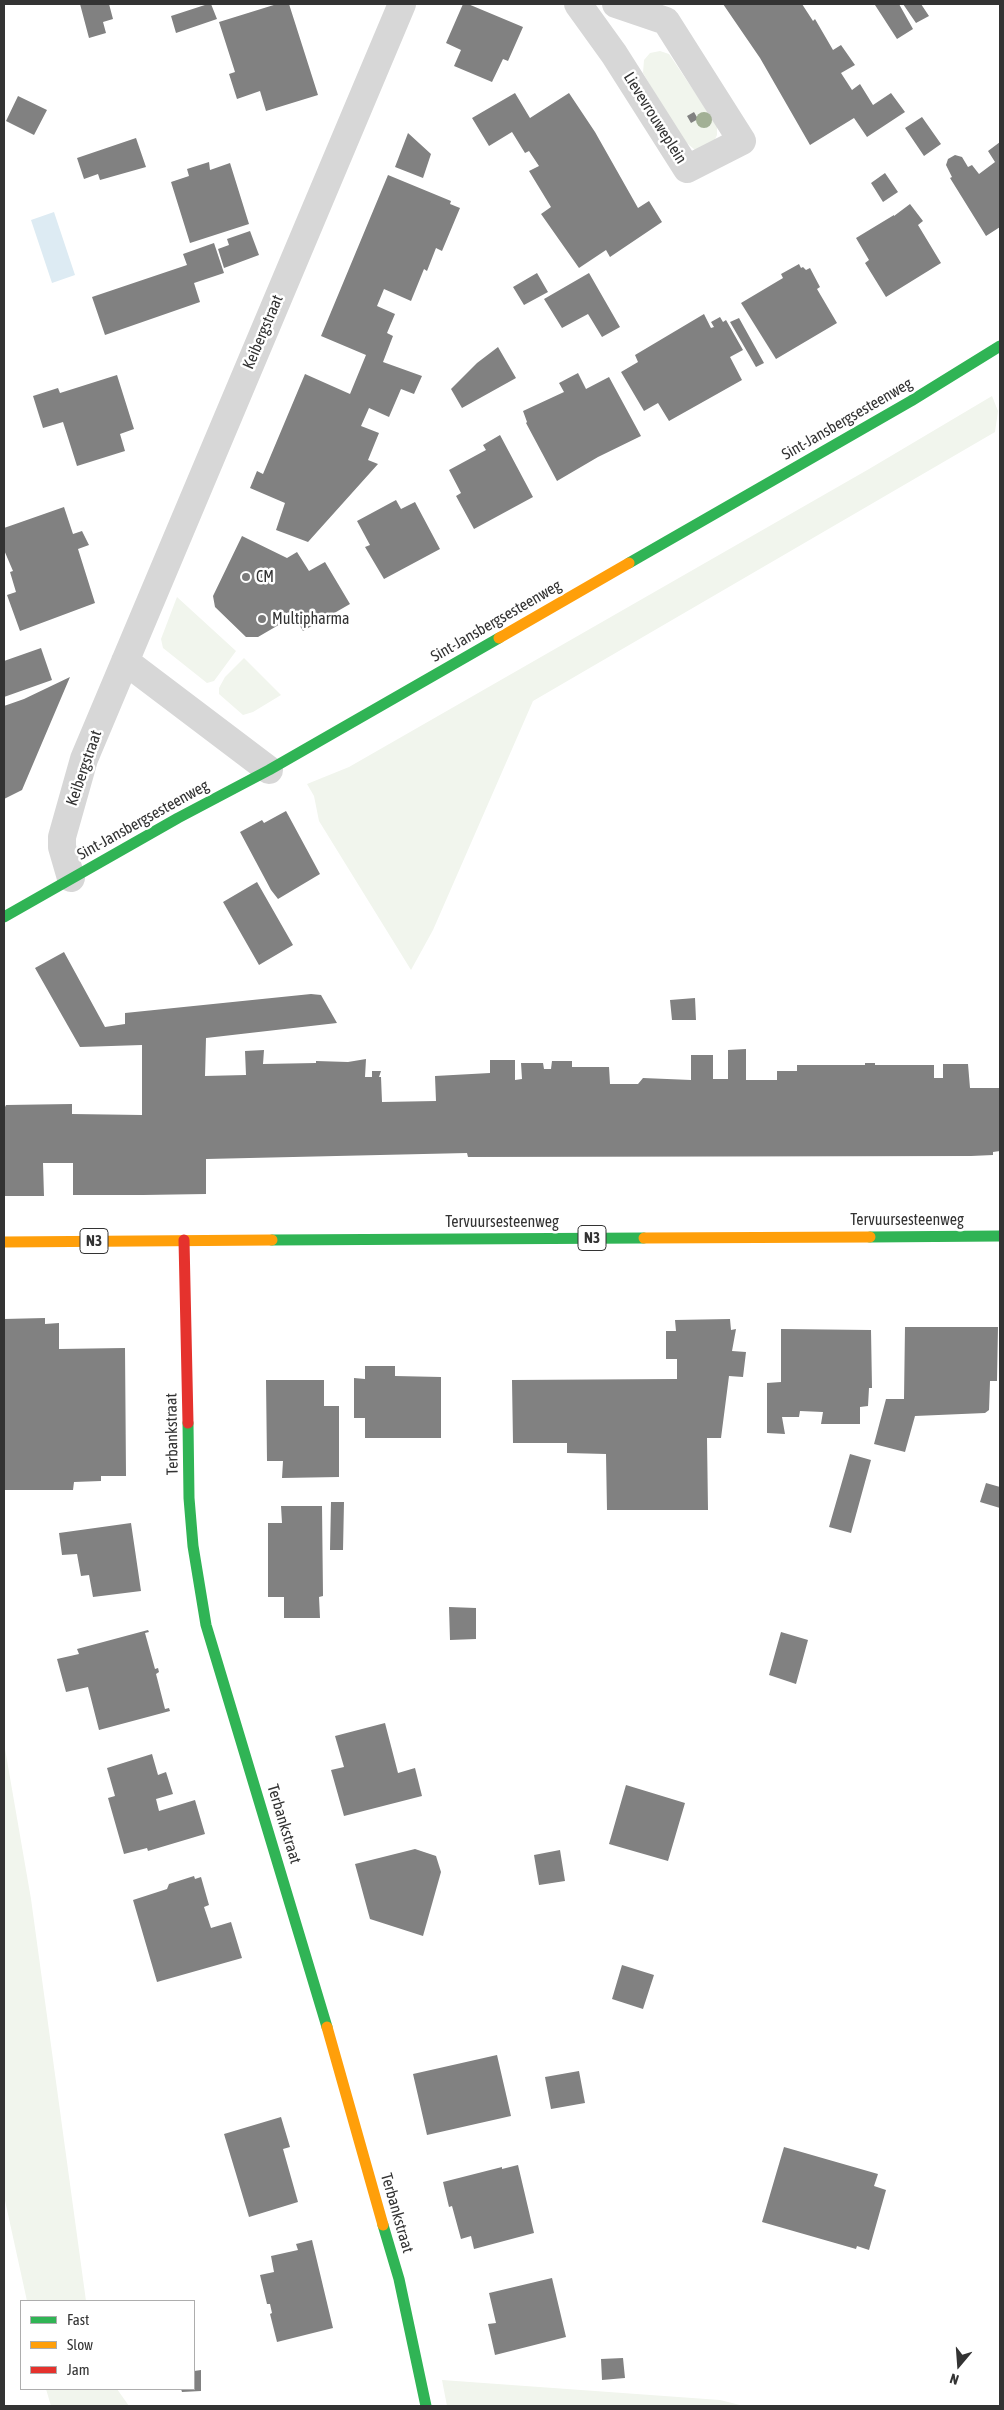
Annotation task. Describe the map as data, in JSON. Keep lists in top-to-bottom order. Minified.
{"streets":{"main road":["Sint-Jansbergsesteenweg","Tervuursesteenweg","N3","Terbankstraat"],"street":["Lievevrouweplein","Keibergstraat"]},"crossings":[["Keibergstraat","Sint-Jansbergsesteenweg"],["Tervuursesteenweg","Terbankstraat"]],"places":["CM","Multipharma"],"legend":["Fast","Slow","Jam"],"north":"bottom"}
